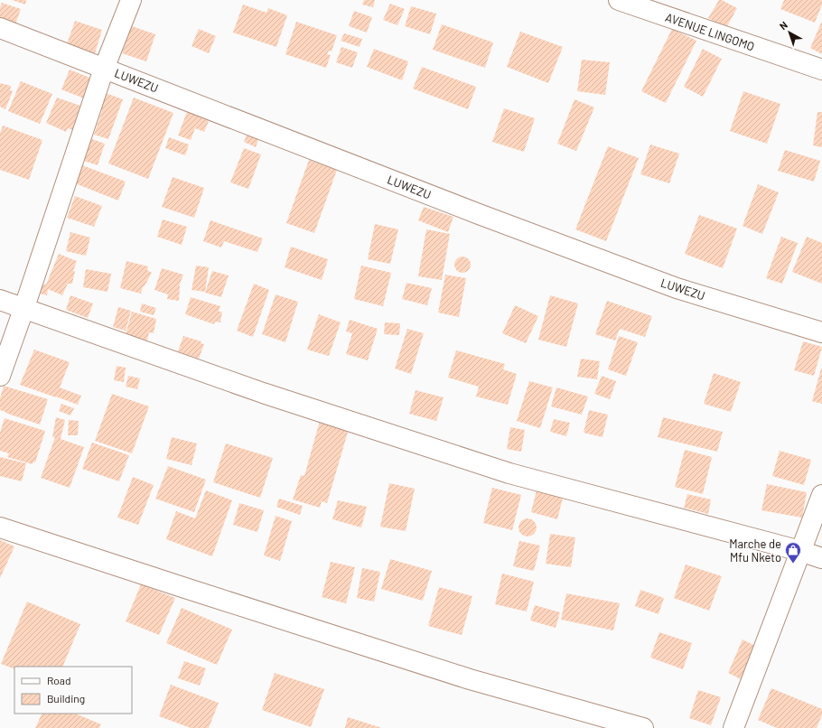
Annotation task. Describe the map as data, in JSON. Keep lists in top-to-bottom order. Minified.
{"streets":{"street":["AVENUE LINGOMO","LUWEZU"]},"places":{"shop":["Marche de Mfu Nketo"]},"legend":["Road","Building"],"north":"top left"}
